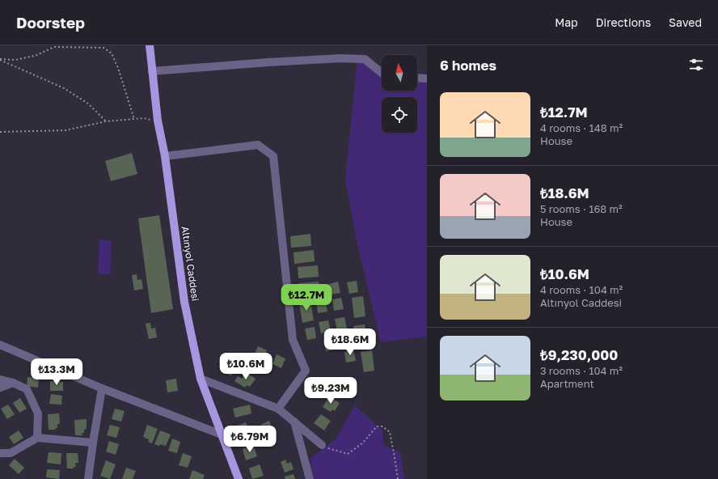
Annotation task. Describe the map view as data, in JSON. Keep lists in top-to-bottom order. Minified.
{"streets":{"main road":["Altınyol Caddesi"]},"north":"top","page":{"header":"Doorstep","nav":["Map","Directions","Saved"],"heading":"6 homes","list":[{"name":"₺12.7M","note":"4 rooms · 148 m² · House"},{"name":"₺18.6M","note":"5 rooms · 168 m² · House"},{"name":"₺10.6M","note":"4 rooms · 104 m² · Altınyol Caddesi"},{"name":"₺9,230,000","note":"3 rooms · 104 m² · Apartment"}],"price":["₺12.7M","₺18.6M","₺10.6M","₺13.3M","₺9.23M","₺6.79M"]}}
